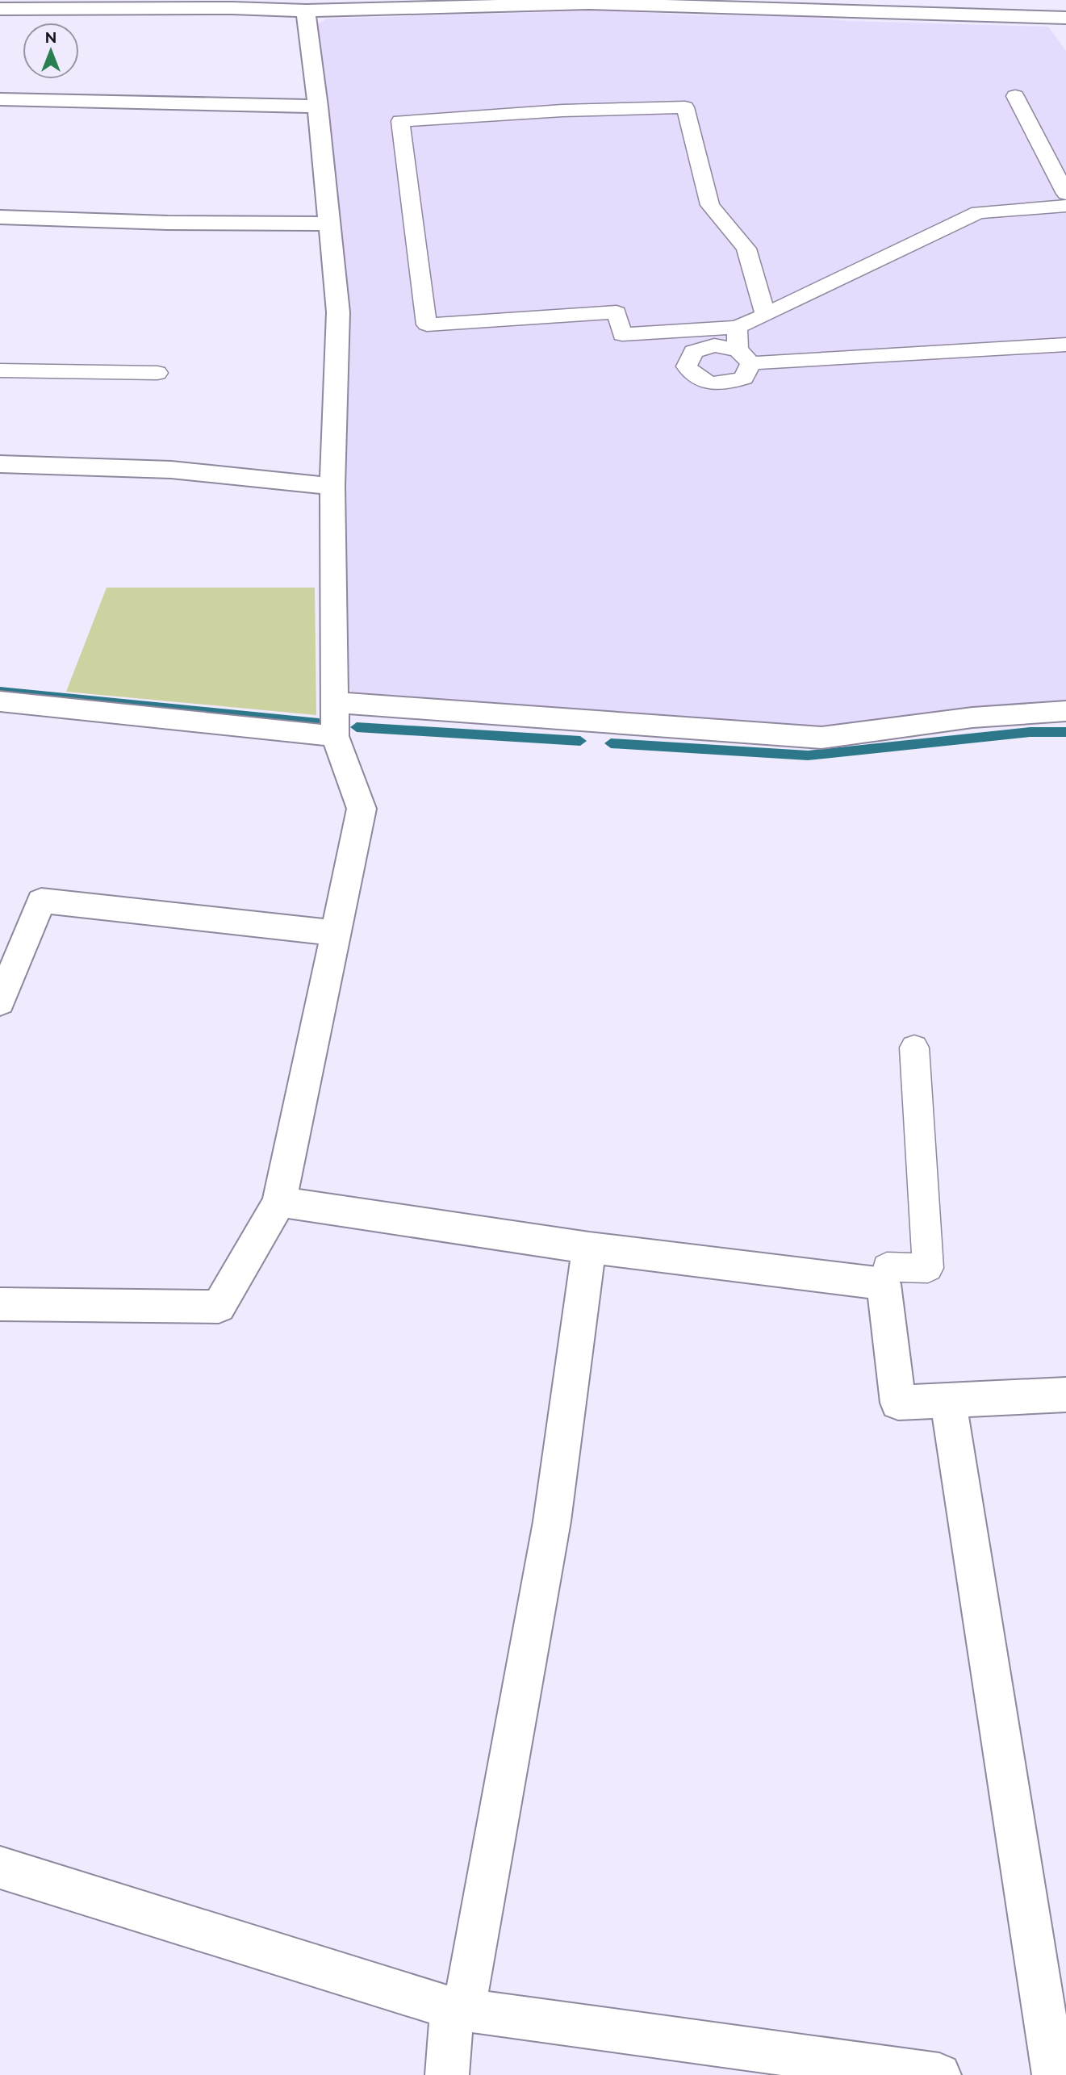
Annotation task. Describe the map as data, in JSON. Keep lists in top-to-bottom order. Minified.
{"north":"top"}
